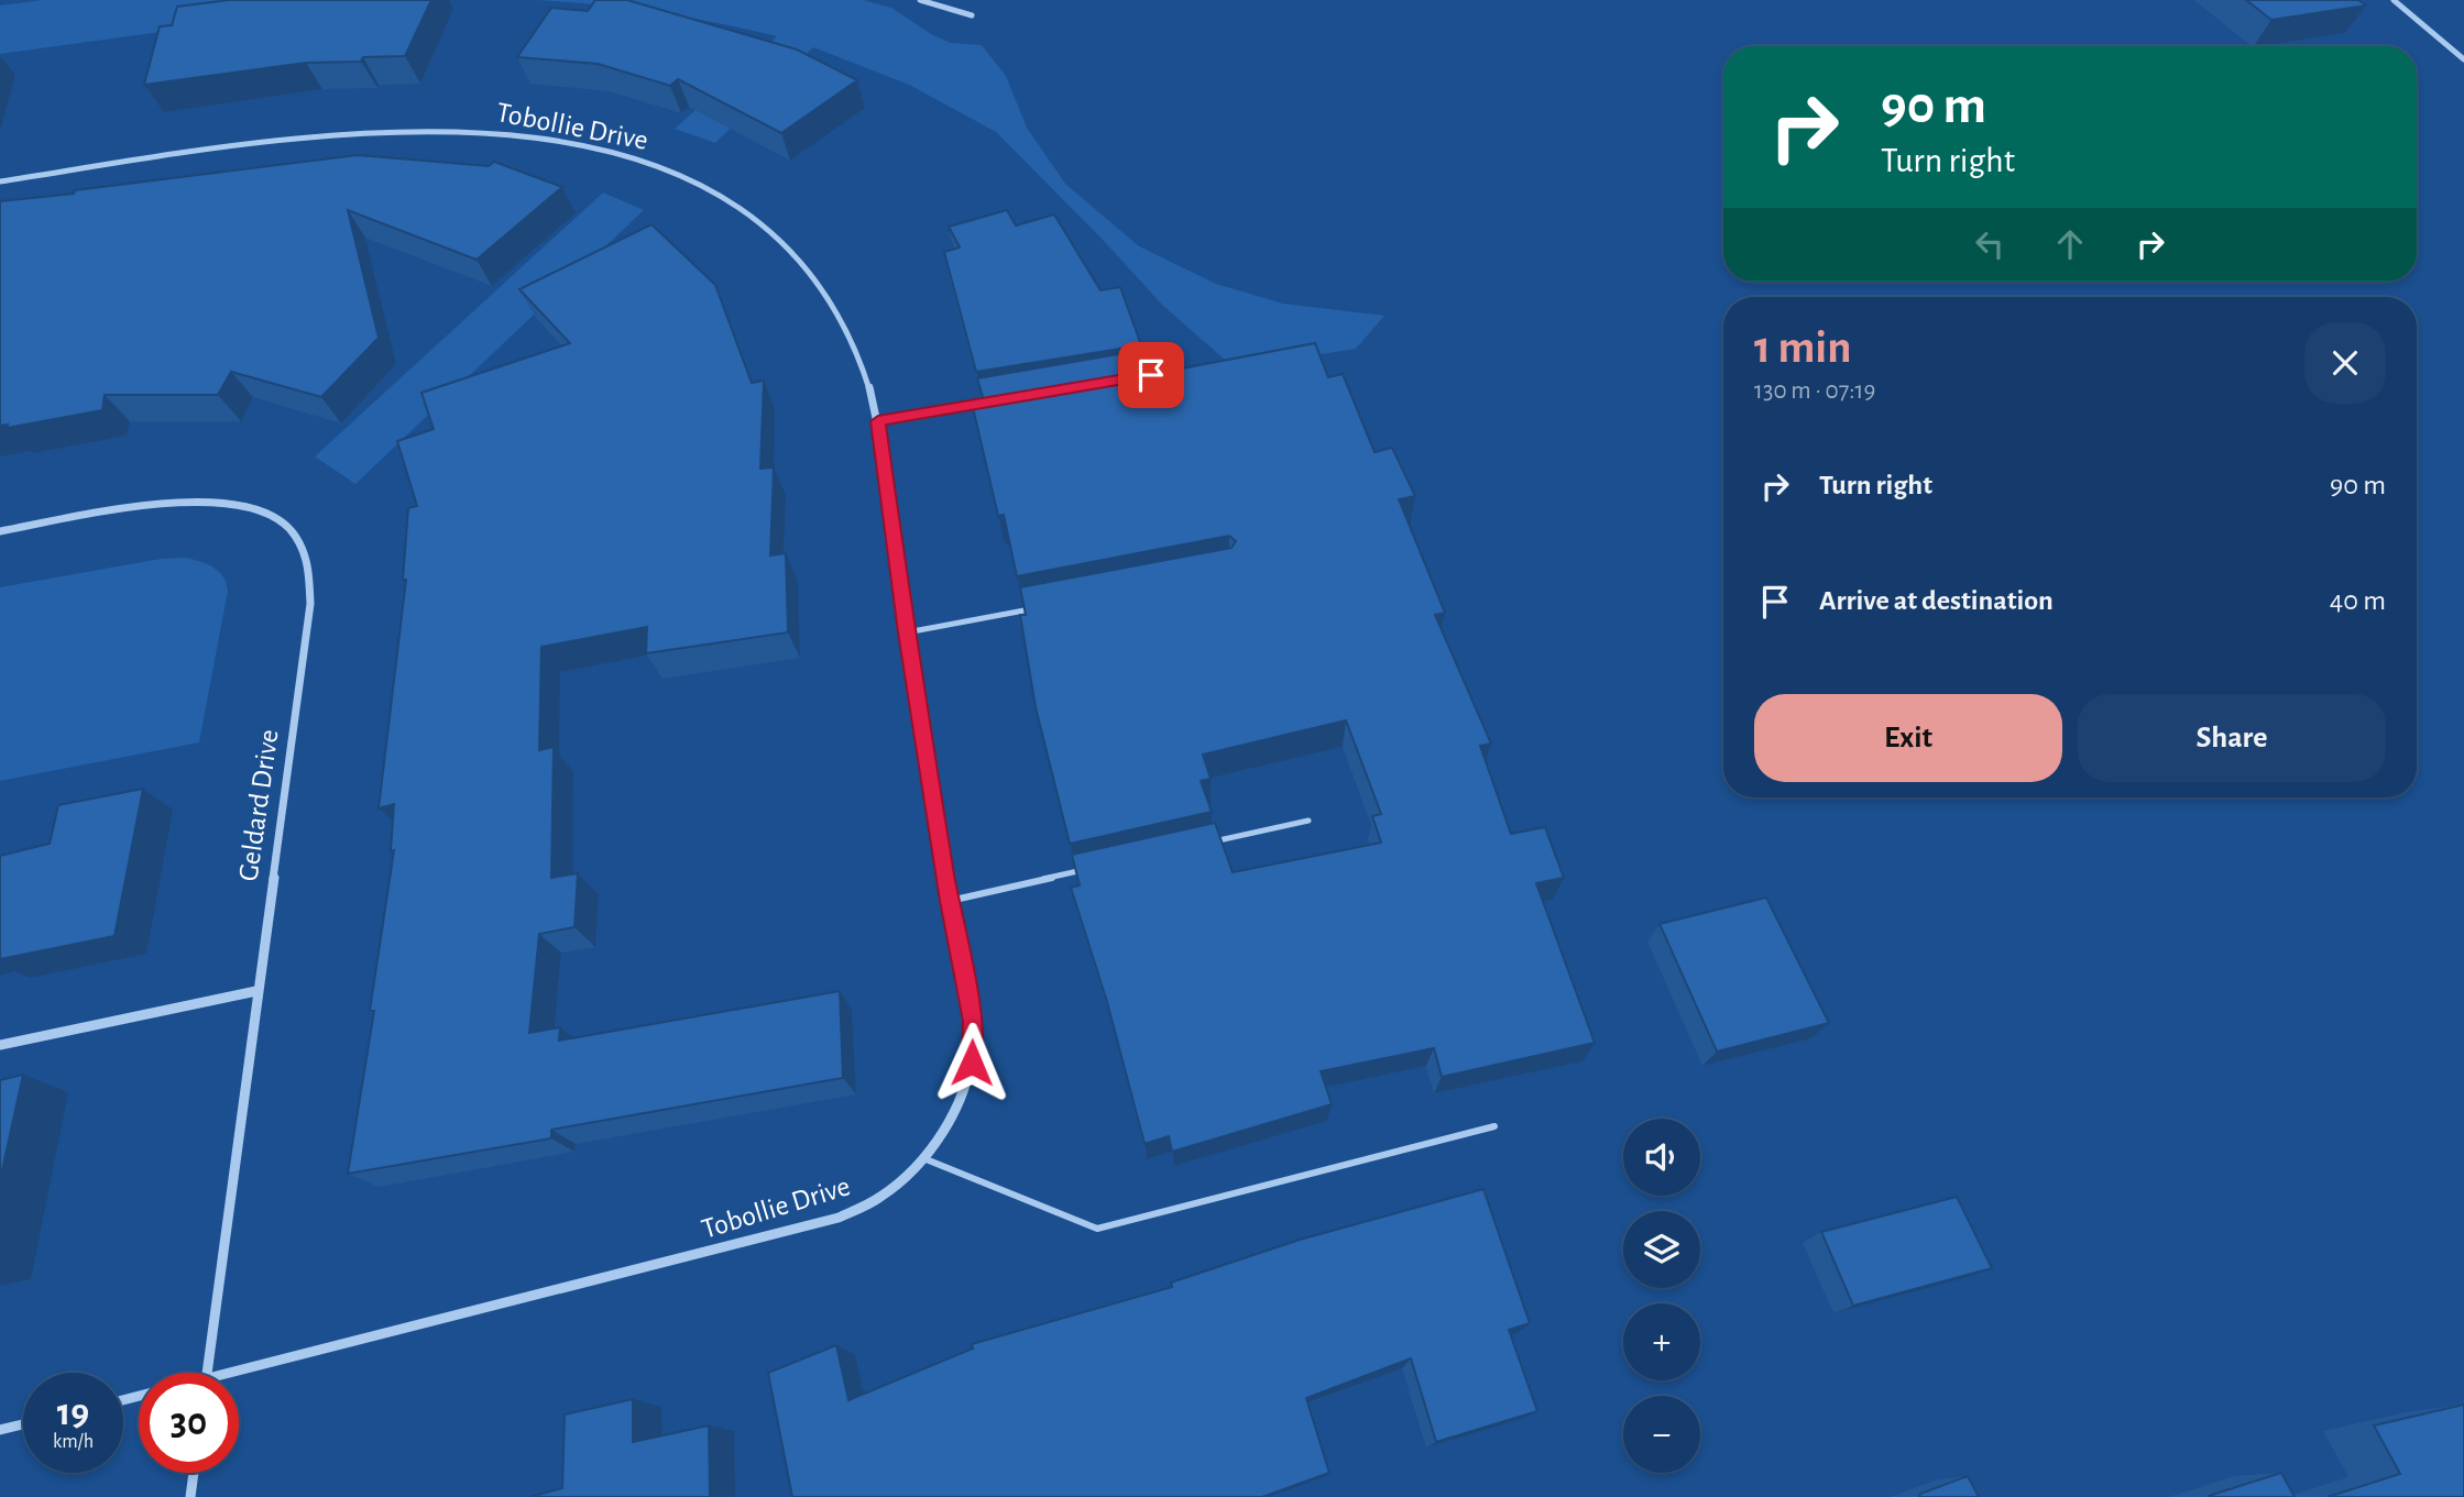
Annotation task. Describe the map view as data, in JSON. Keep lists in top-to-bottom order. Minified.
{"streets":{"street":["Tobollie Drive","Geldard Drive"]},"page":{"turn":["90 m","Turn right"],"heading":["1 min","130 m · 07:19"],"list":[{"name":"Turn right","value":"90 m"},{"name":"Arrive at destination","value":"40 m"}],"buttons":["Exit","Share"],"map_buttons":["+","−"],"speed":"19 km/h","limit":"30"}}
